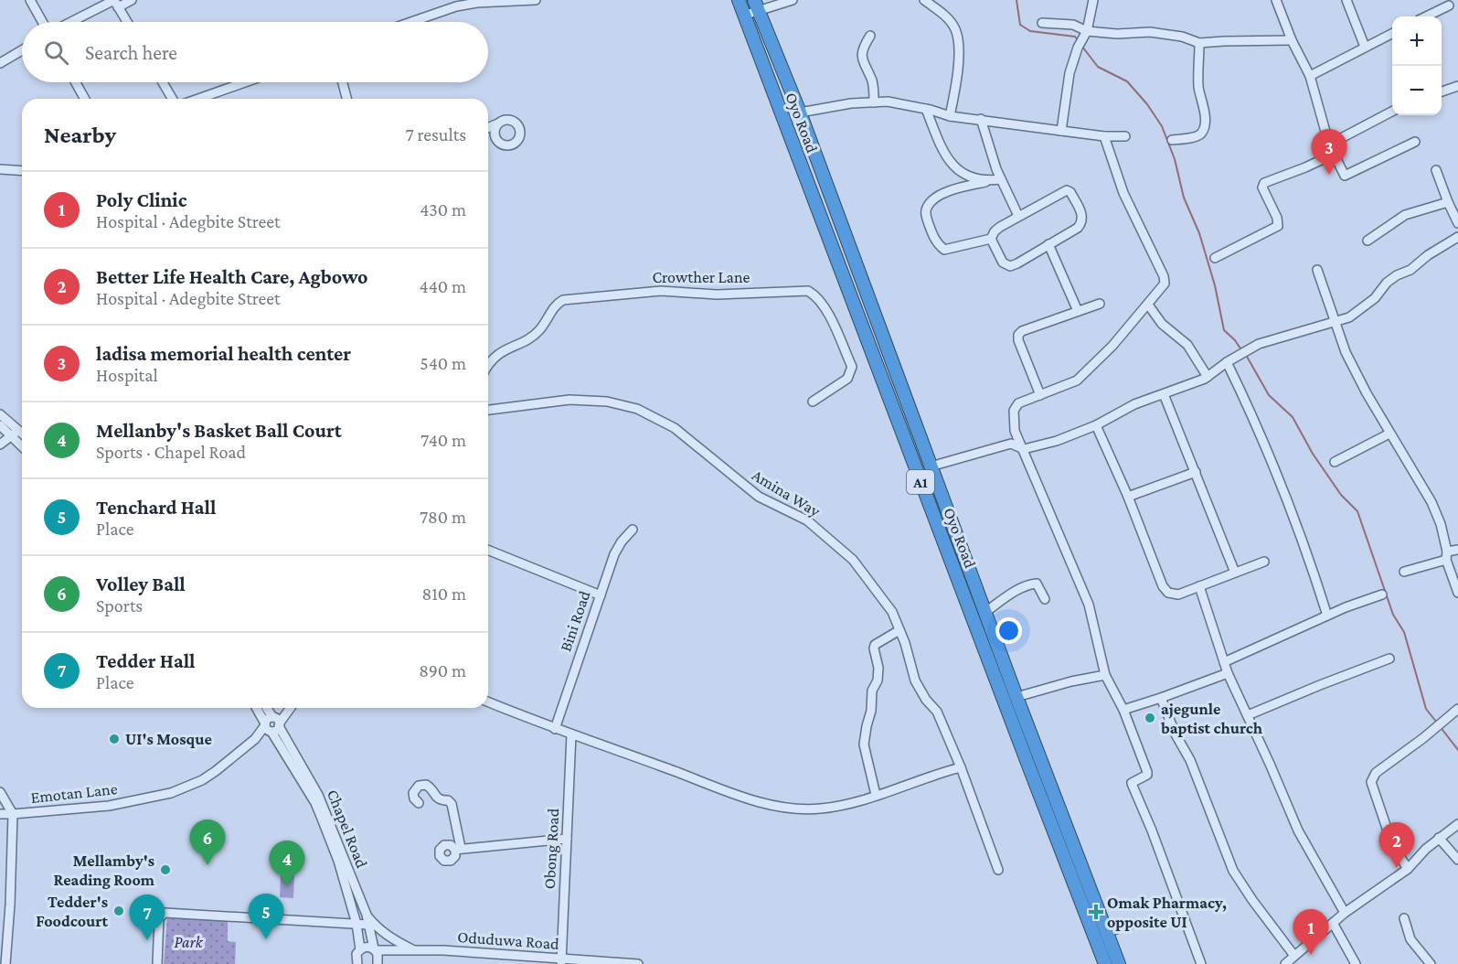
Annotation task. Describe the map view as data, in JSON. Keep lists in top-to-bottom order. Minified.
{"streets":{"highway":["Oyo Road","A1"],"street":["Crowther Lane","Amina Way","Bini Road","Emotan Lane","Chapel Road","Obong Road","Oduduwa Road"]},"crossings":[["Emotan Lane","Chapel Road"],["Chapel Road","Oduduwa Road"],["Obong Road","Oduduwa Road"]],"parks":["Park"],"places":{"other":["ajegunle baptist church","UI's Mosque","Mellamby's Reading Room","Tedder's Foodcourt"],"health":["Omak Pharmacy, opposite UI"]},"page":{"map_buttons":["+","−"],"search":"Search here","heading":["Nearby","7 results"],"pins":["3","6","2","4","5","7","1"],"list":[{"mark":"1","name":"Poly Clinic","note":"Hospital · Adegbite Street","value":"430 m"},{"mark":"2","name":"Better Life Health Care, Agbowo","note":"Hospital · Adegbite Street","value":"440 m"},{"mark":"3","name":"ladisa memorial health center","note":"Hospital","value":"540 m"},{"mark":"4","name":"Mellanby's Basket Ball Court","note":"Sports · Chapel Road","value":"740 m"},{"mark":"5","name":"Tenchard Hall","note":"Place","value":"780 m"},{"mark":"6","name":"Volley Ball","note":"Sports","value":"810 m"},{"mark":"7","name":"Tedder Hall","note":"Place","value":"890 m"}]}}
